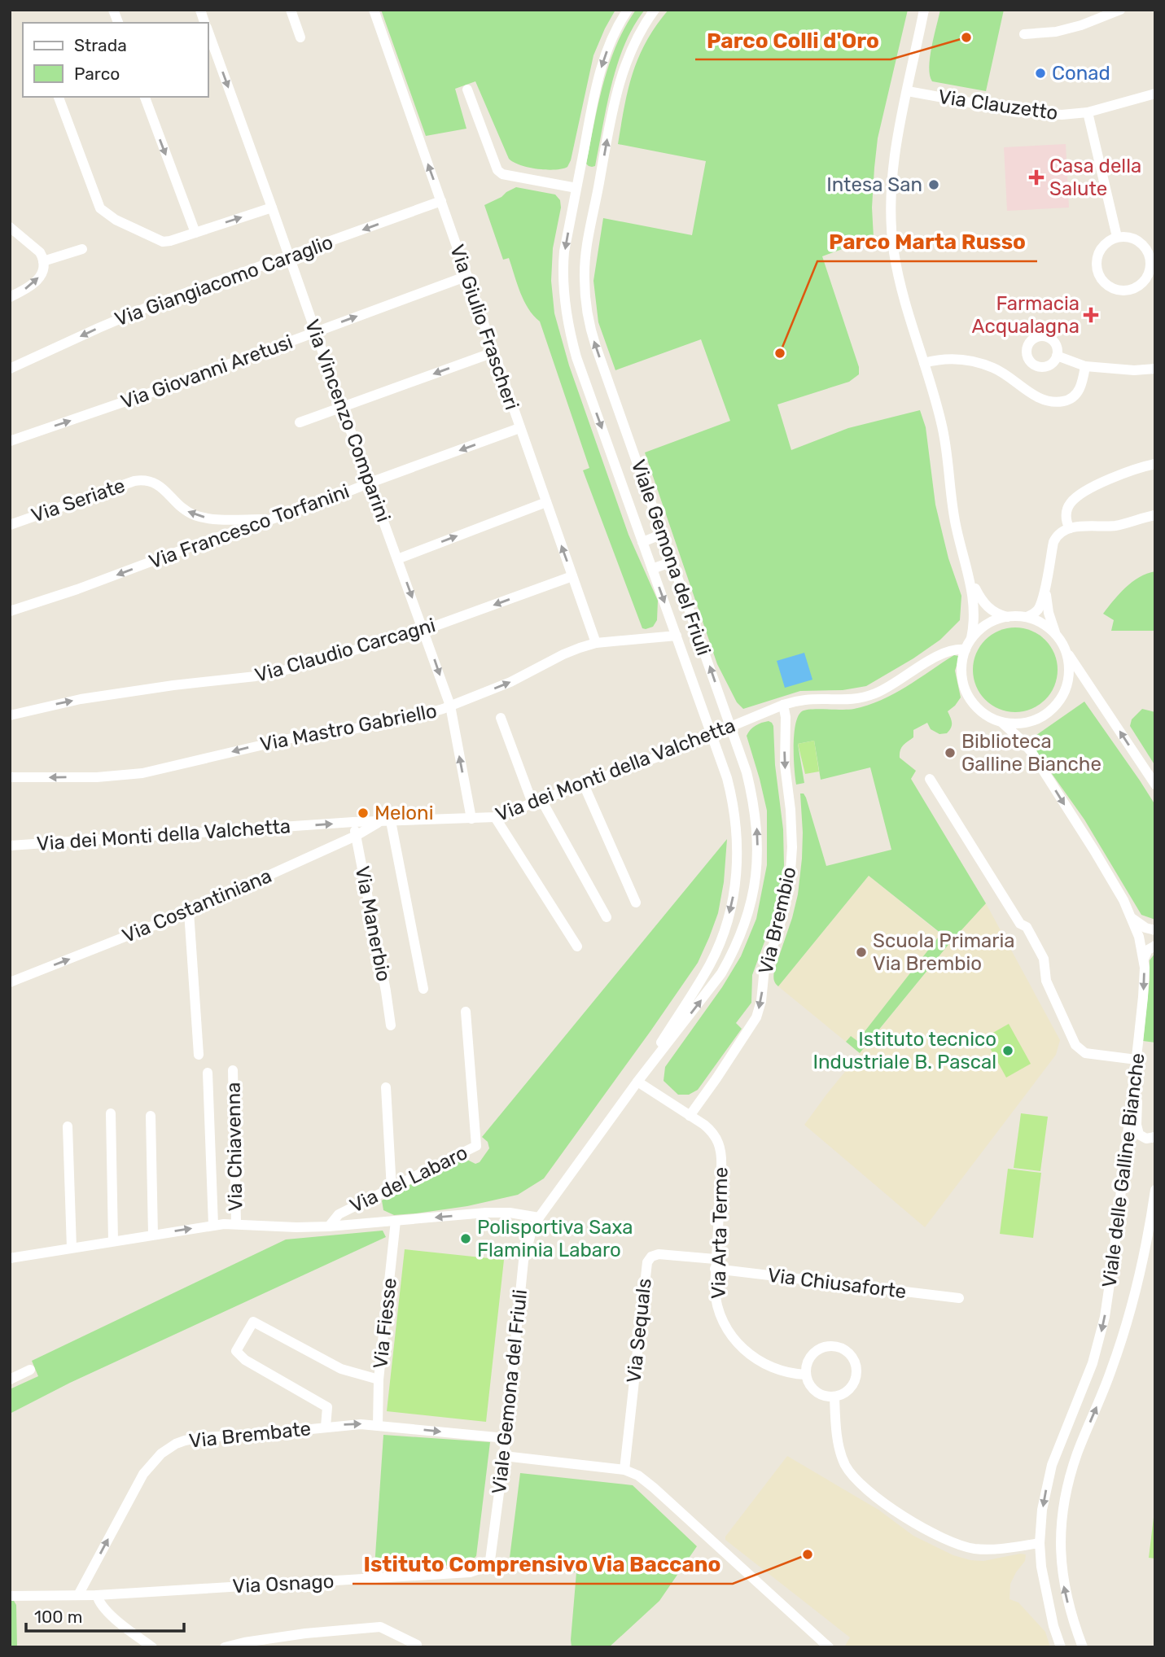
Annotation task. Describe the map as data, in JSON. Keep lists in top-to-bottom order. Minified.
{"streets":{"street":["Via Clauzetto","Via Giangiacomo Caraglio","Via Giulio Frascheri","Via Giovanni Aretusi","Via Vincenzo Comparini","Via Seriate","Via Francesco Torfanini","Viale Gemona del Friuli","Via Claudio Carcagni","Via Mastro Gabriello","Via dei Monti della Valchetta","Via Costantiniana","Via Brembio","Via Manerbio","Via Chiavenna","Viale delle Galline Bianche","Via del Labaro","Via Arta Terme","Via Chiusaforte","Via Fiesse","Via Sequals","Via Brembate","Via Osnago"]},"crossings":[["Via Giangiacomo Caraglio","Via Giulio Frascheri"],["Via Giangiacomo Caraglio","Via Vincenzo Comparini"],["Via Giulio Frascheri","Via Giovanni Aretusi"],["Via Giulio Frascheri","Via Francesco Torfanini"],["Via Giulio Frascheri","Via Claudio Carcagni"],["Via Giulio Frascheri","Via Mastro Gabriello"],["Via Giovanni Aretusi","Via Vincenzo Comparini"],["Via Vincenzo Comparini","Via Francesco Torfanini"],["Via Vincenzo Comparini","Via Claudio Carcagni"],["Via Vincenzo Comparini","Via Mastro Gabriello"],["Via Vincenzo Comparini","Via dei Monti della Valchetta"],["Via Seriate","Via Francesco Torfanini"],["Viale Gemona del Friuli","Via Mastro Gabriello"],["Viale Gemona del Friuli","Via dei Monti della Valchetta"],["Viale Gemona del Friuli","Via Arta Terme"],["Viale Gemona del Friuli","Via Brembate"],["Viale Gemona del Friuli","Via Osnago"],["Via dei Monti della Valchetta","Via Costantiniana"],["Via dei Monti della Valchetta","Via Brembio"],["Via dei Monti della Valchetta","Via Manerbio"],["Via dei Monti della Valchetta","Viale delle Galline Bianche"],["Via Costantiniana","Via Manerbio"],["Via Brembio","Via Arta Terme"],["Via Chiavenna","Via del Labaro"],["Via Arta Terme","Via Chiusaforte"],["Via Arta Terme","Via Sequals"],["Via Chiusaforte","Via Sequals"],["Via Fiesse","Via Brembate"],["Via Brembate","Via Osnago"]],"one_way":["Via Giangiacomo Caraglio","Via Giulio Frascheri","Via Seriate","Via Costantiniana","Via Brembio","Via Brembate"],"places":{"other":["Parco Colli d'Oro","Conad","Intesa San","Parco Marta Russo","Biblioteca Galline Bianche","Meloni","Scuola Primaria Via Brembio","Istituto tecnico Industriale B. Pascal","Polisportiva Saxa Flaminia Labaro","Istituto Comprensivo Via Baccano"],"health":["Casa della Salute","Farmacia Acqualagna"]},"legend":["Strada","Parco"],"scale_bar":"100 m"}
